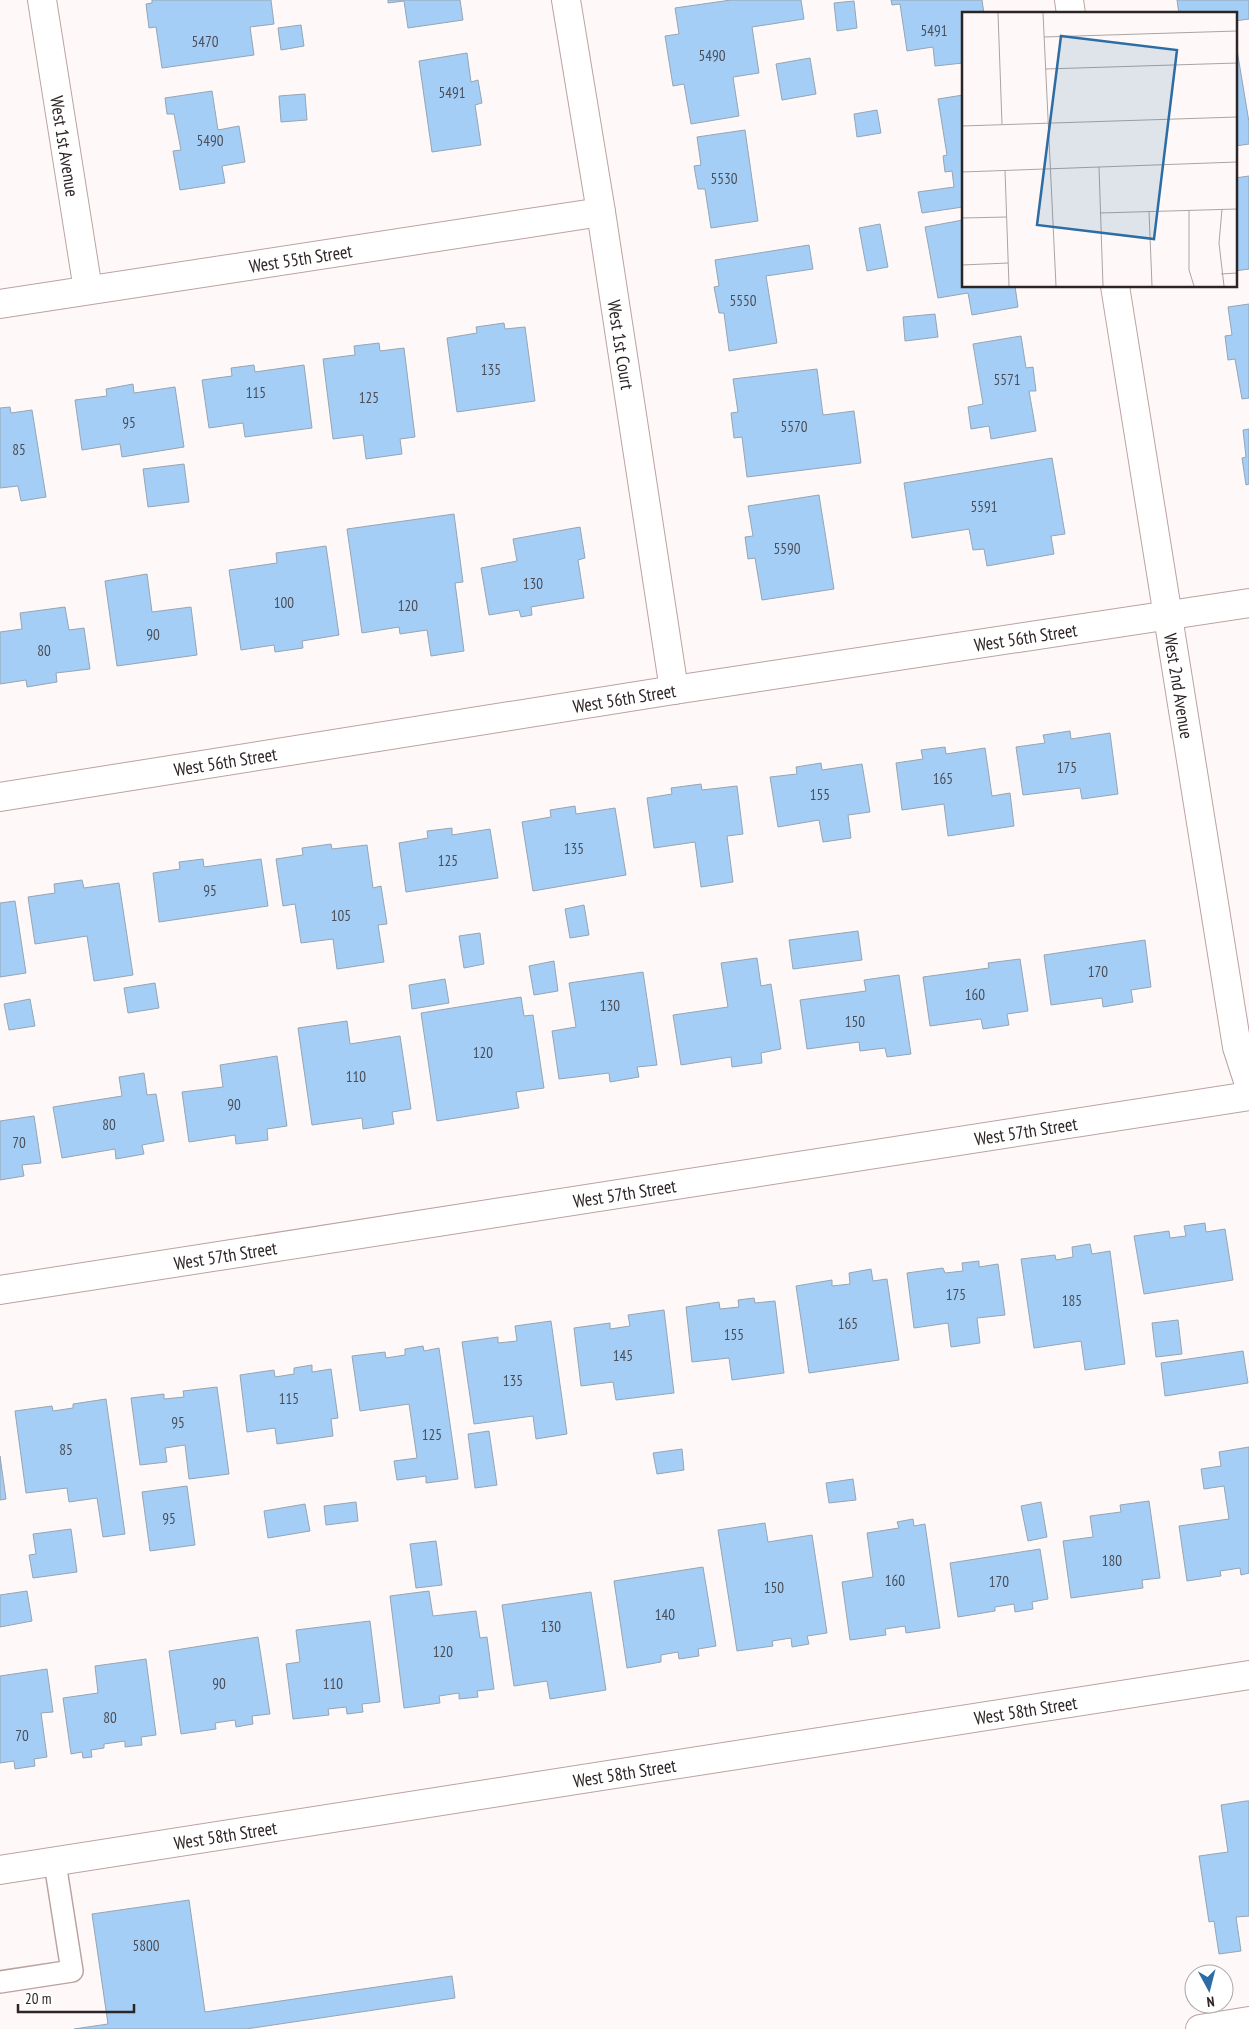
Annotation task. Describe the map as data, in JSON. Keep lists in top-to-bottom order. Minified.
{"streets":{"street":["West 1st Avenue","West 55th Street","West 1st Court","West 56th Street","West 2nd Avenue","West 57th Street","West 58th Street"]},"crossings":[["West 1st Avenue","West 55th Street"],["West 55th Street","West 1st Court"],["West 1st Court","West 56th Street"],["West 56th Street","West 2nd Avenue"]],"house_numbers":["5491","5470","5490","5491","5490","5530","5550","135","5571","115","125","95","5570","85","5591","5590","130","100","120","90","80","175","165","155","135","125","95","105","170","160","130","150","120","110","90","80","70","175","185","165","155","145","135","115","95","125","85","95","180","160","170","150","140","130","120","90","110","80","70","5800"],"scale_bar":"20 m","north":"bottom"}
